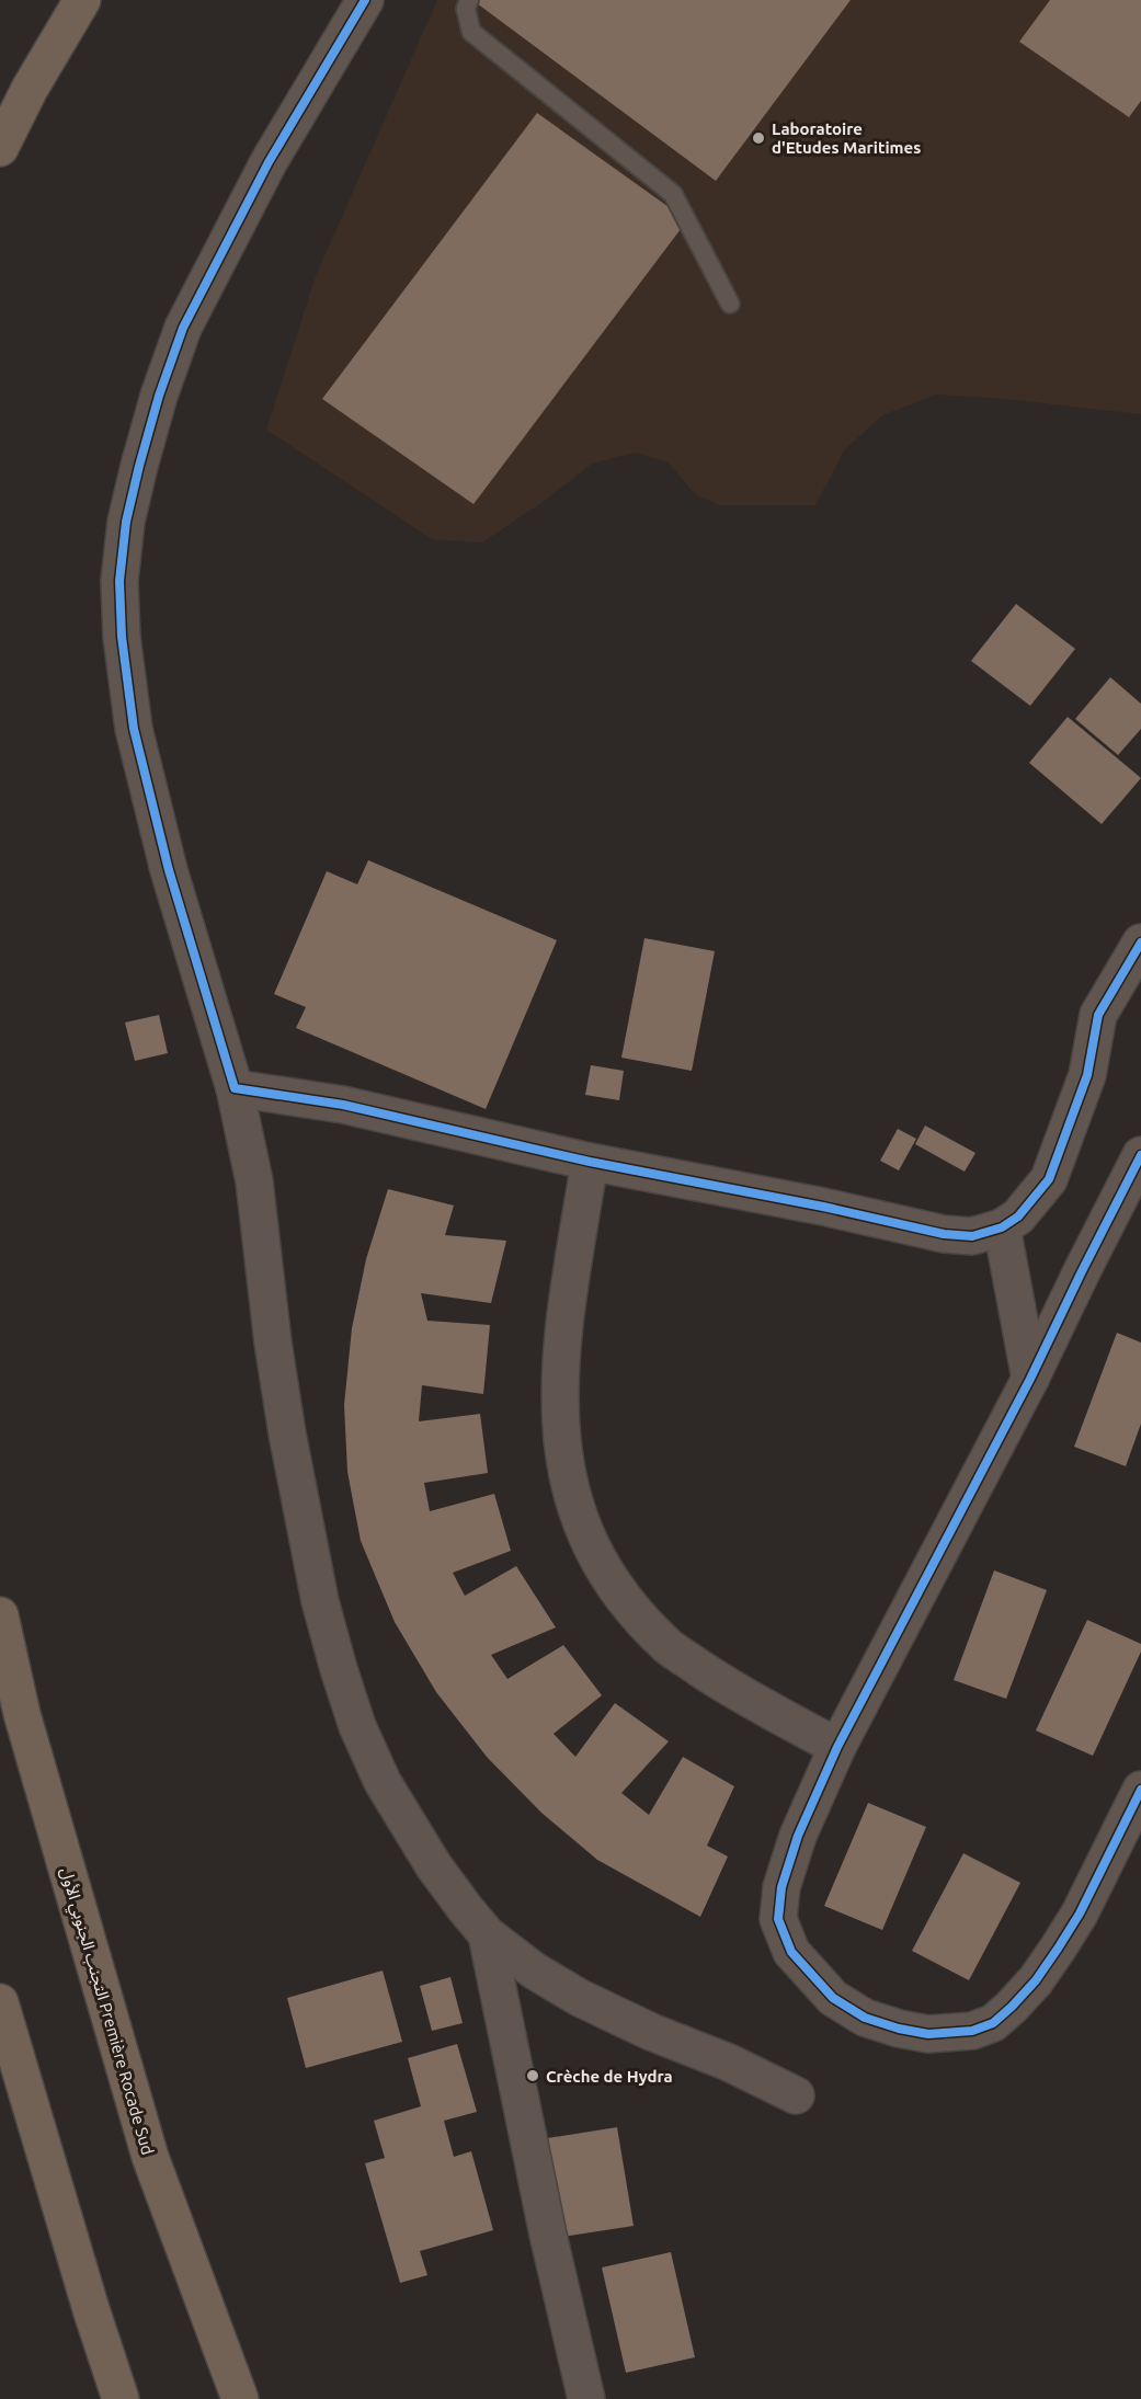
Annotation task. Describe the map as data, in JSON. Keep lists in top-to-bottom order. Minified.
{"streets":{"highway":["التجنب الجنوبي الأول Première Rocade Sud"]},"places":["Laboratoire d'Etudes Maritimes","Crèche de Hydra"]}
